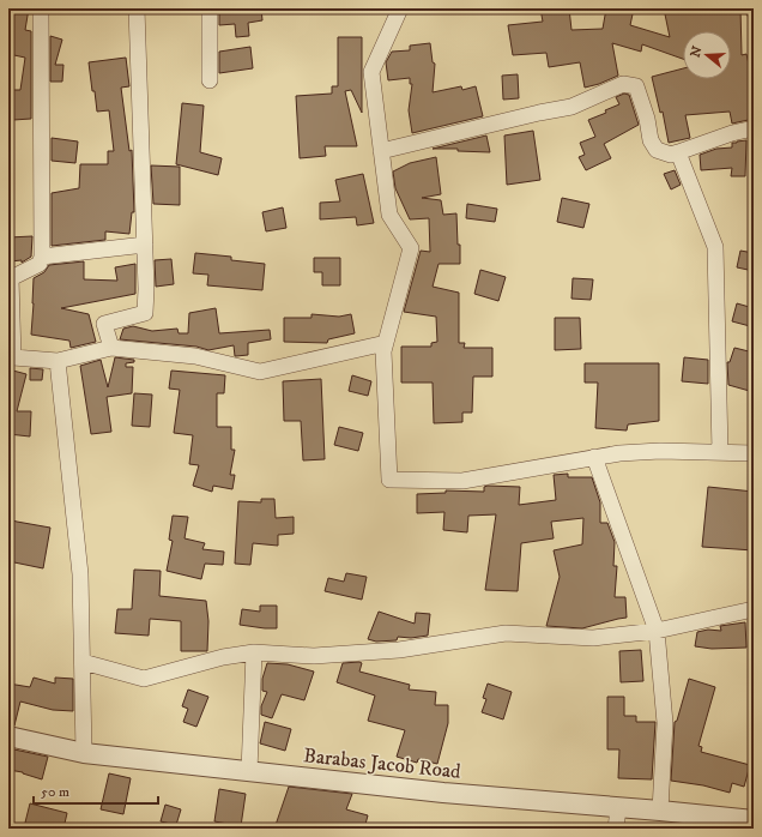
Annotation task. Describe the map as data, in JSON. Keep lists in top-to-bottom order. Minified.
{"streets":{"street":["Barabas Jacob Road"]},"scale_bar":"50 m","north":"left"}
